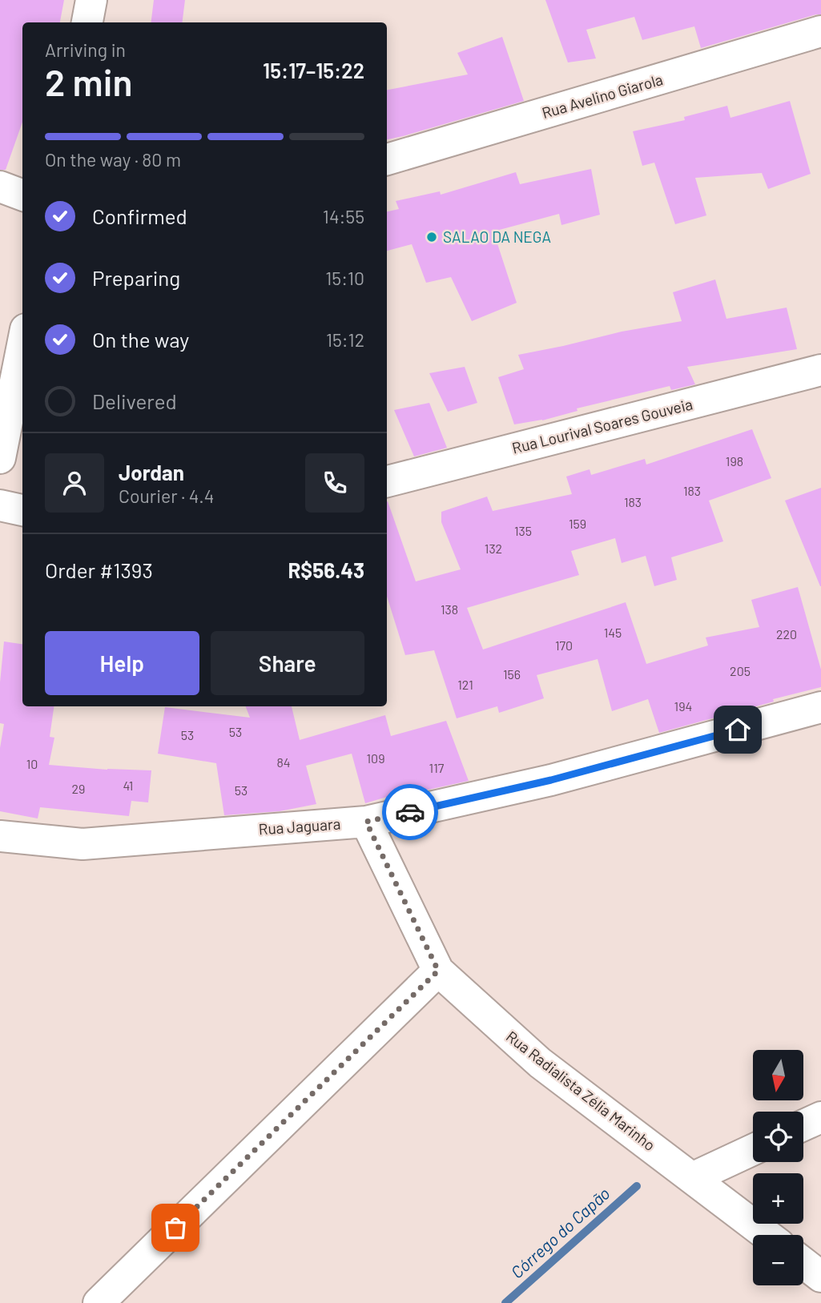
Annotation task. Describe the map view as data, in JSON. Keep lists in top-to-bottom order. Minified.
{"streets":{"street":["Rua Avelino Giarola","Rua Lourival Soares Gouveia","Rua Jaguara","Rua Radialista Zélia Marinho"]},"crossings":[["Rua Jaguara","Rua Radialista Zélia Marinho"]],"water":["Córrego do Capão"],"places":["SALAO DA NEGA"],"house_numbers":["198","183","183","159","135","132","138","145","220","170","205","156","121","194","53","53","109","84","10","117","41","29","53"],"north":"bottom","page":{"heading":["2 min","Arriving in","15:17–15:22"],"panel":["Jordan","Courier · 4.4","Order #1393","R$56.43"],"bar":"On the way · 80 m","list":[["Confirmed","14:55"],["Preparing","15:10"],["On the way","15:12"],"Delivered"],"buttons":["Help","Share"],"map_buttons":["+","−"]}}
